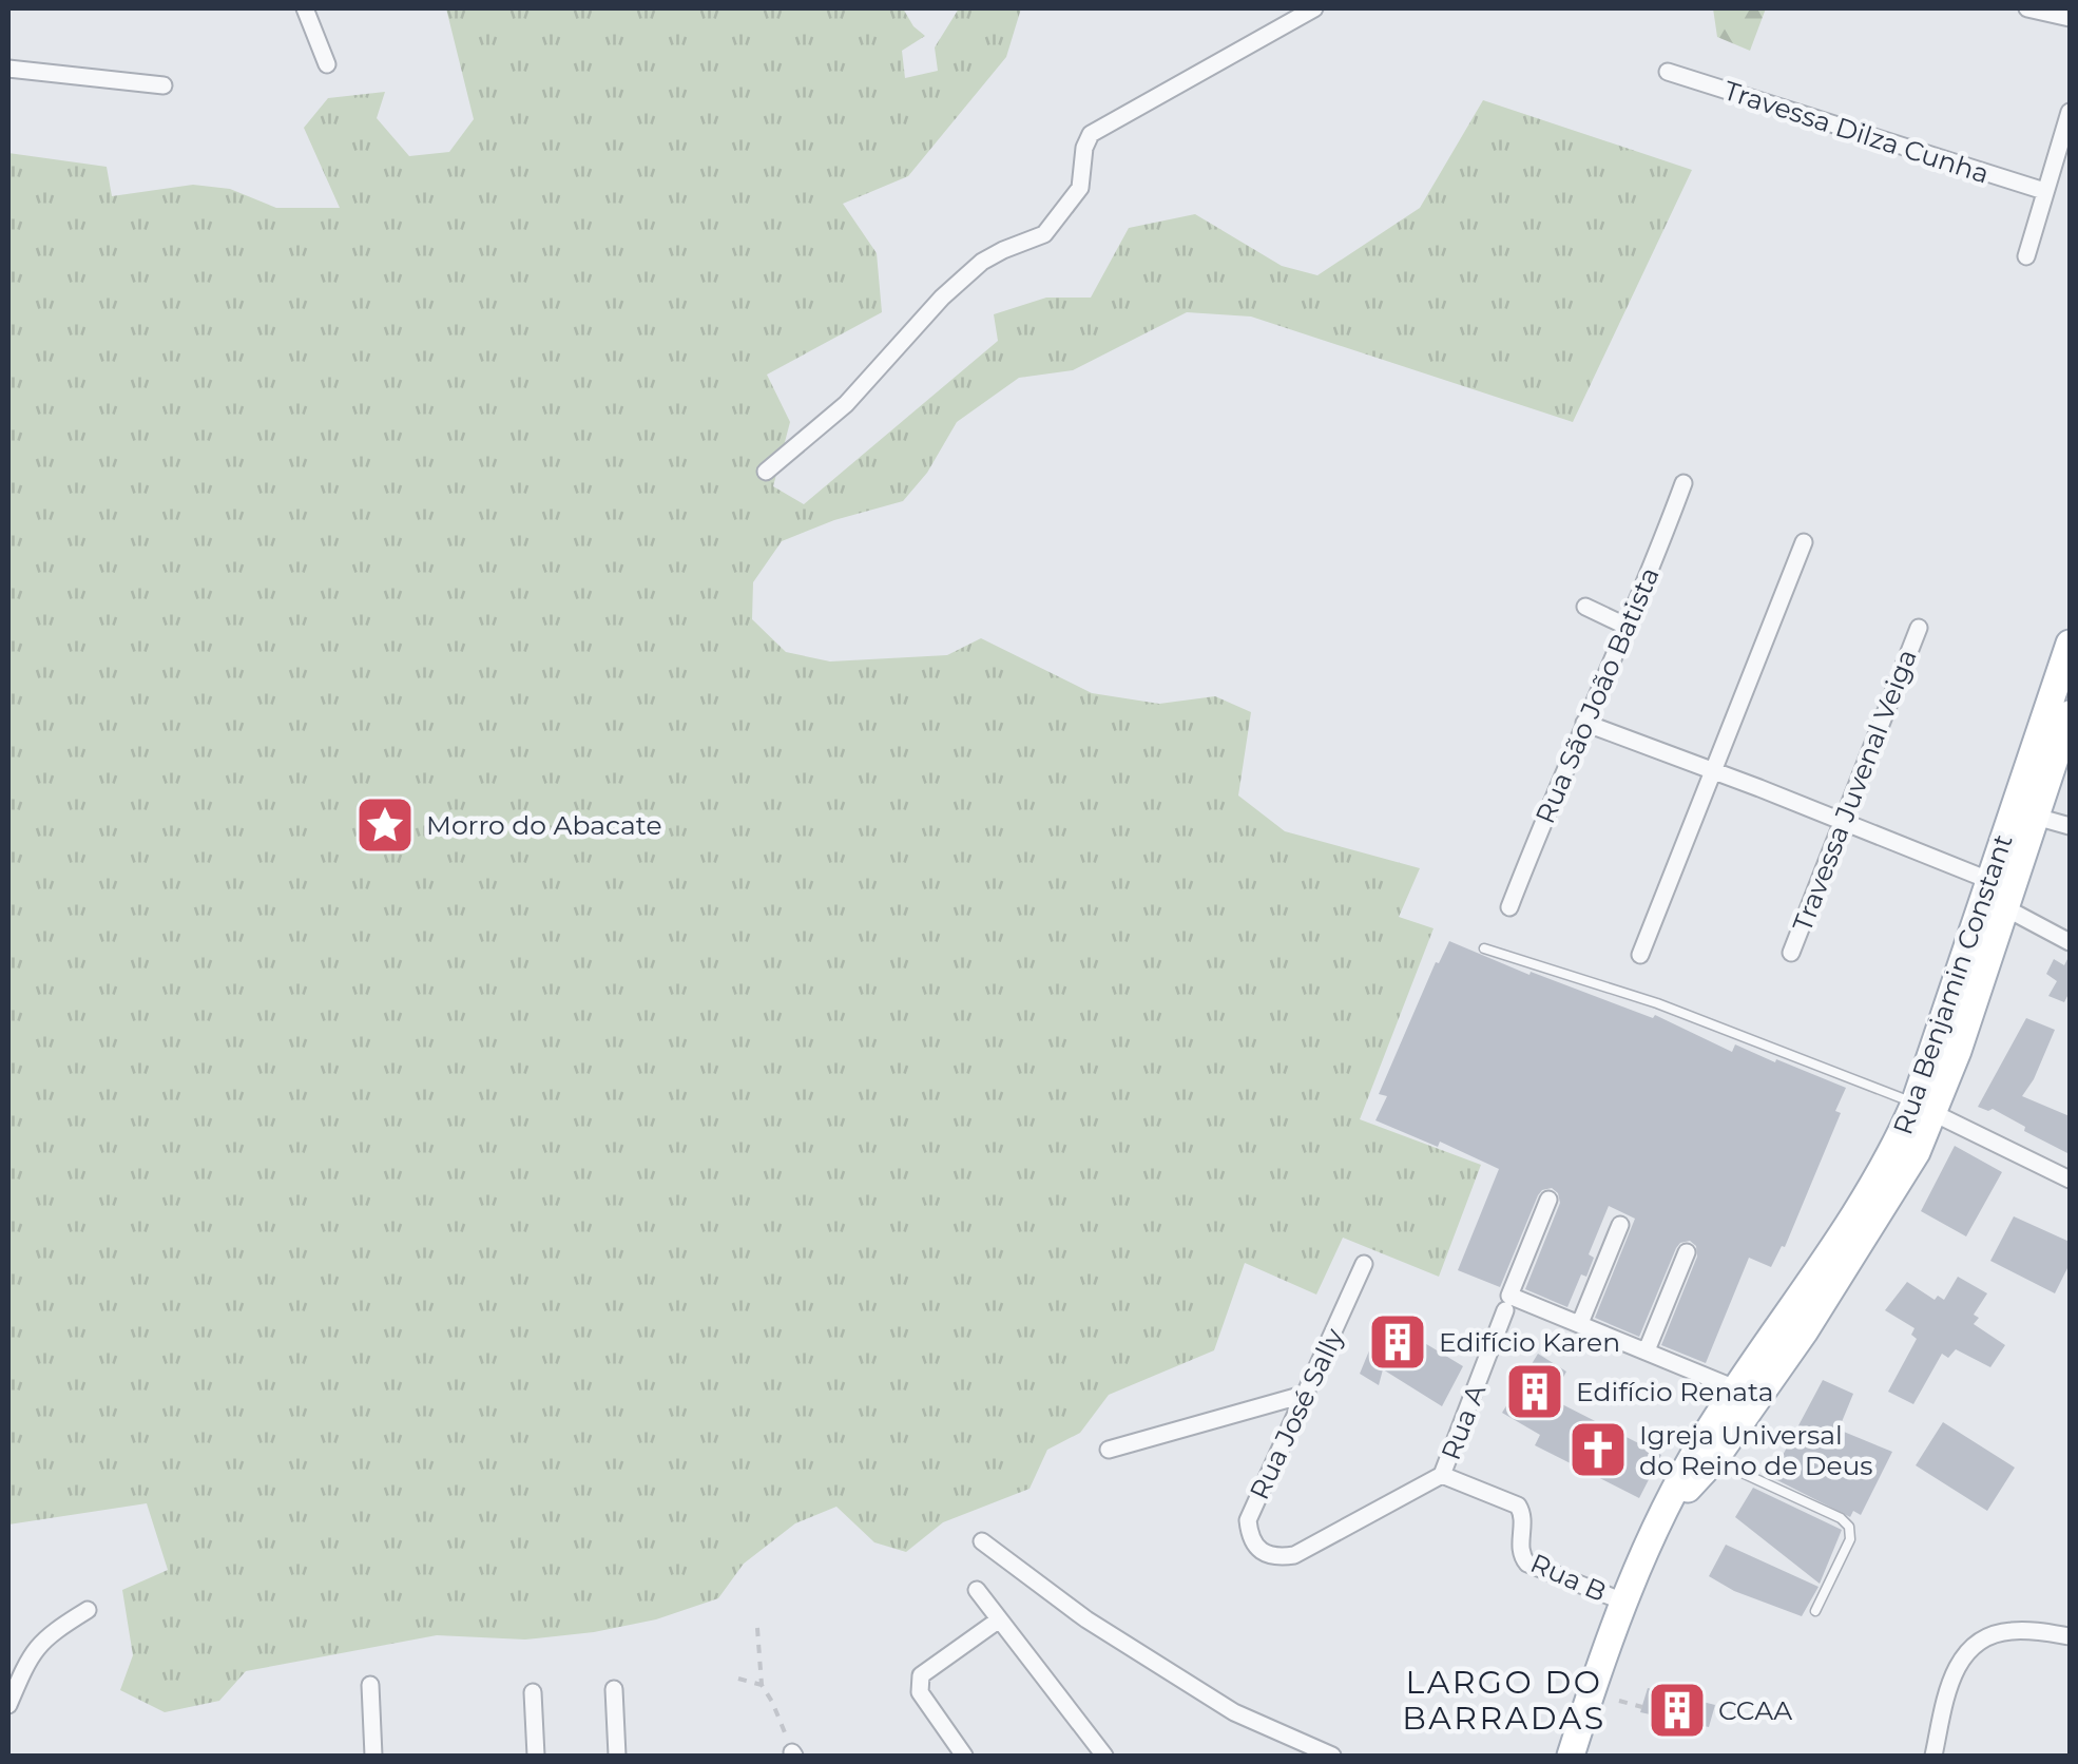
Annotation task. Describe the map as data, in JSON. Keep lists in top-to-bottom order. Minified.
{"streets":{"main road":["Rua Benjamin Constant"],"street":["Travessa Dilza Cunha","Rua São João Batista","Travessa Juvenal Veiga","Rua José Sally","Rua A","Rua B"]},"crossings":[["Rua Benjamin Constant","Rua B"],["Rua José Sally","Rua A"],["Rua José Sally","Rua B"],["Rua A","Rua B"]],"districts":["LARGO DO BARRADAS"],"places":{"place":["Morro do Abacate"],"building":["Edifício Karen","Edifício Renata","CCAA"],"church":["Igreja Universal do Reino de Deus"]}}
